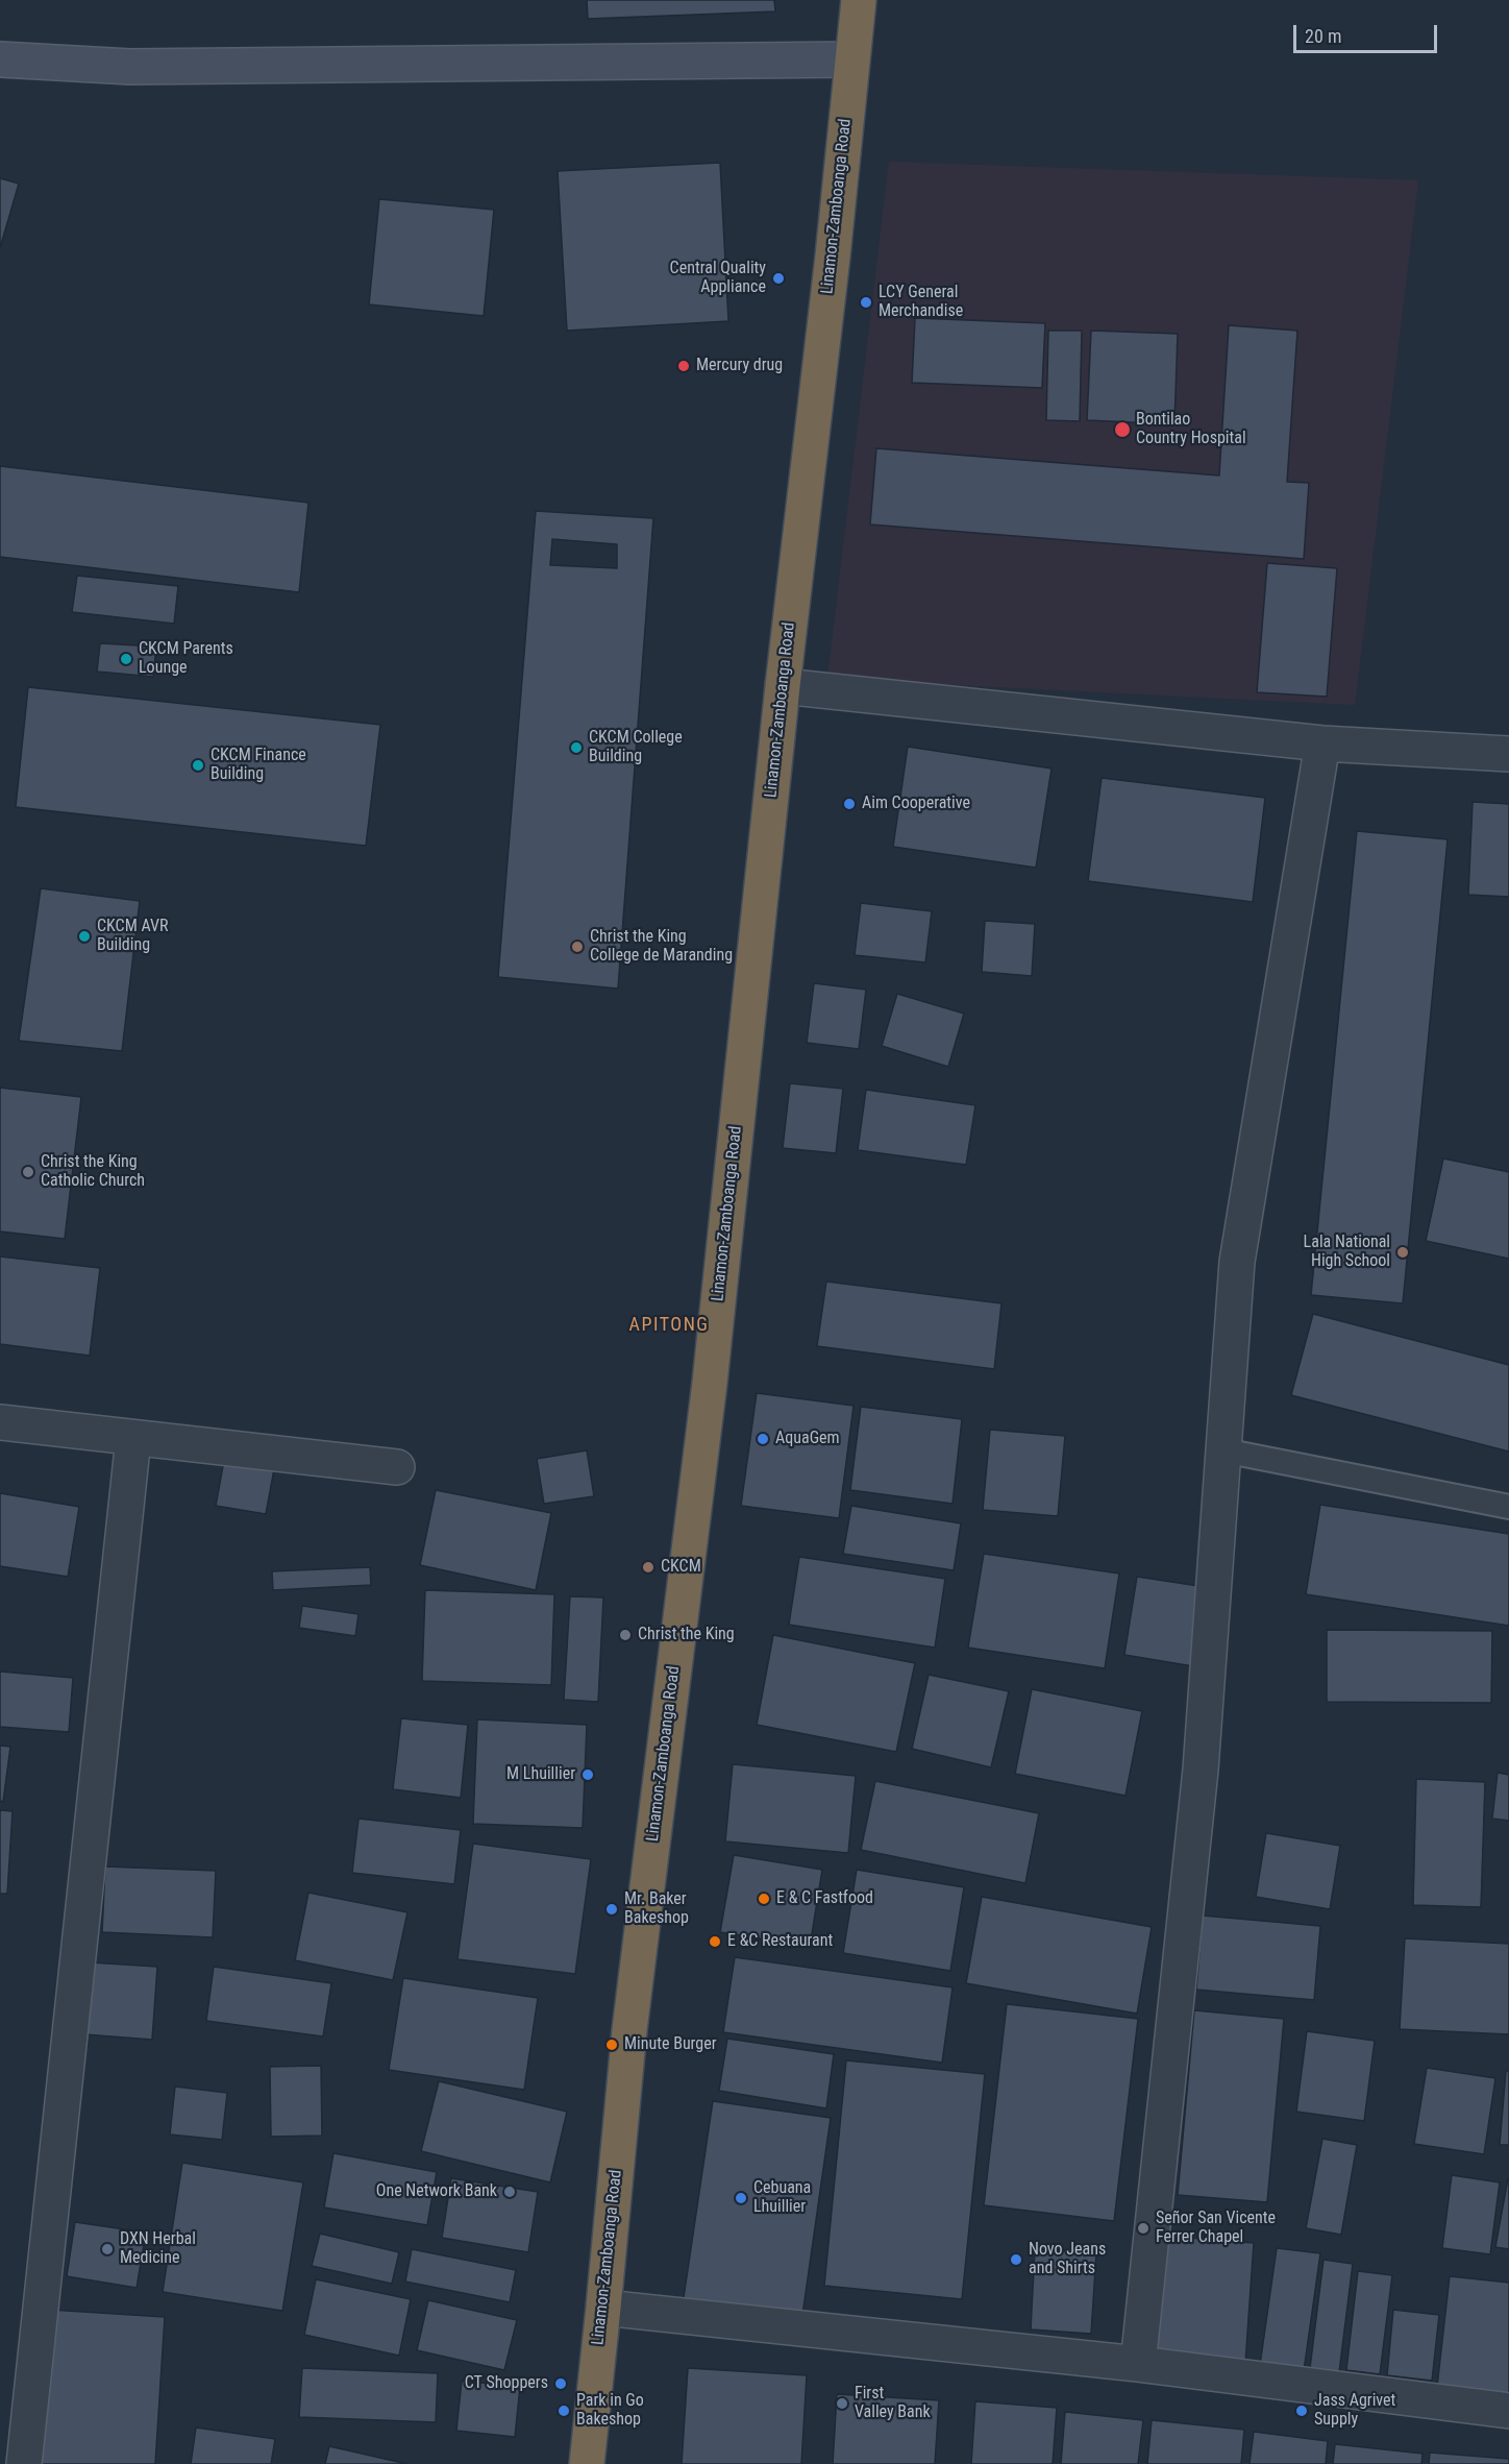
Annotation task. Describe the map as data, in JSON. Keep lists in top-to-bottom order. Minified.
{"streets":{"highway":["Linamon-Zamboanga Road"]},"districts":["APITONG"],"places":["Central Quality Appliance","LCY General Merchandise","Mercury drug","Bontilao Country Hospital","CKCM Parents Lounge","CKCM College Building","CKCM Finance Building","Aim Cooperative","CKCM AVR Building","Christ the King College de Maranding","Christ the King Catholic Church","Lala National High School","AquaGem","CKCM","Christ the King","M Lhuillier","E & C Fastfood","Mr. Baker Bakeshop","E &C Restaurant","Minute Burger","One Network Bank","Cebuana Lhuillier","Señor San Vicente Ferrer Chapel","DXN Herbal Medicine","Novo Jeans and Shirts","CT Shoppers","First Valley Bank","Park in Go Bakeshop","Jass Agrivet Supply"],"scale_bar":"20 m"}
